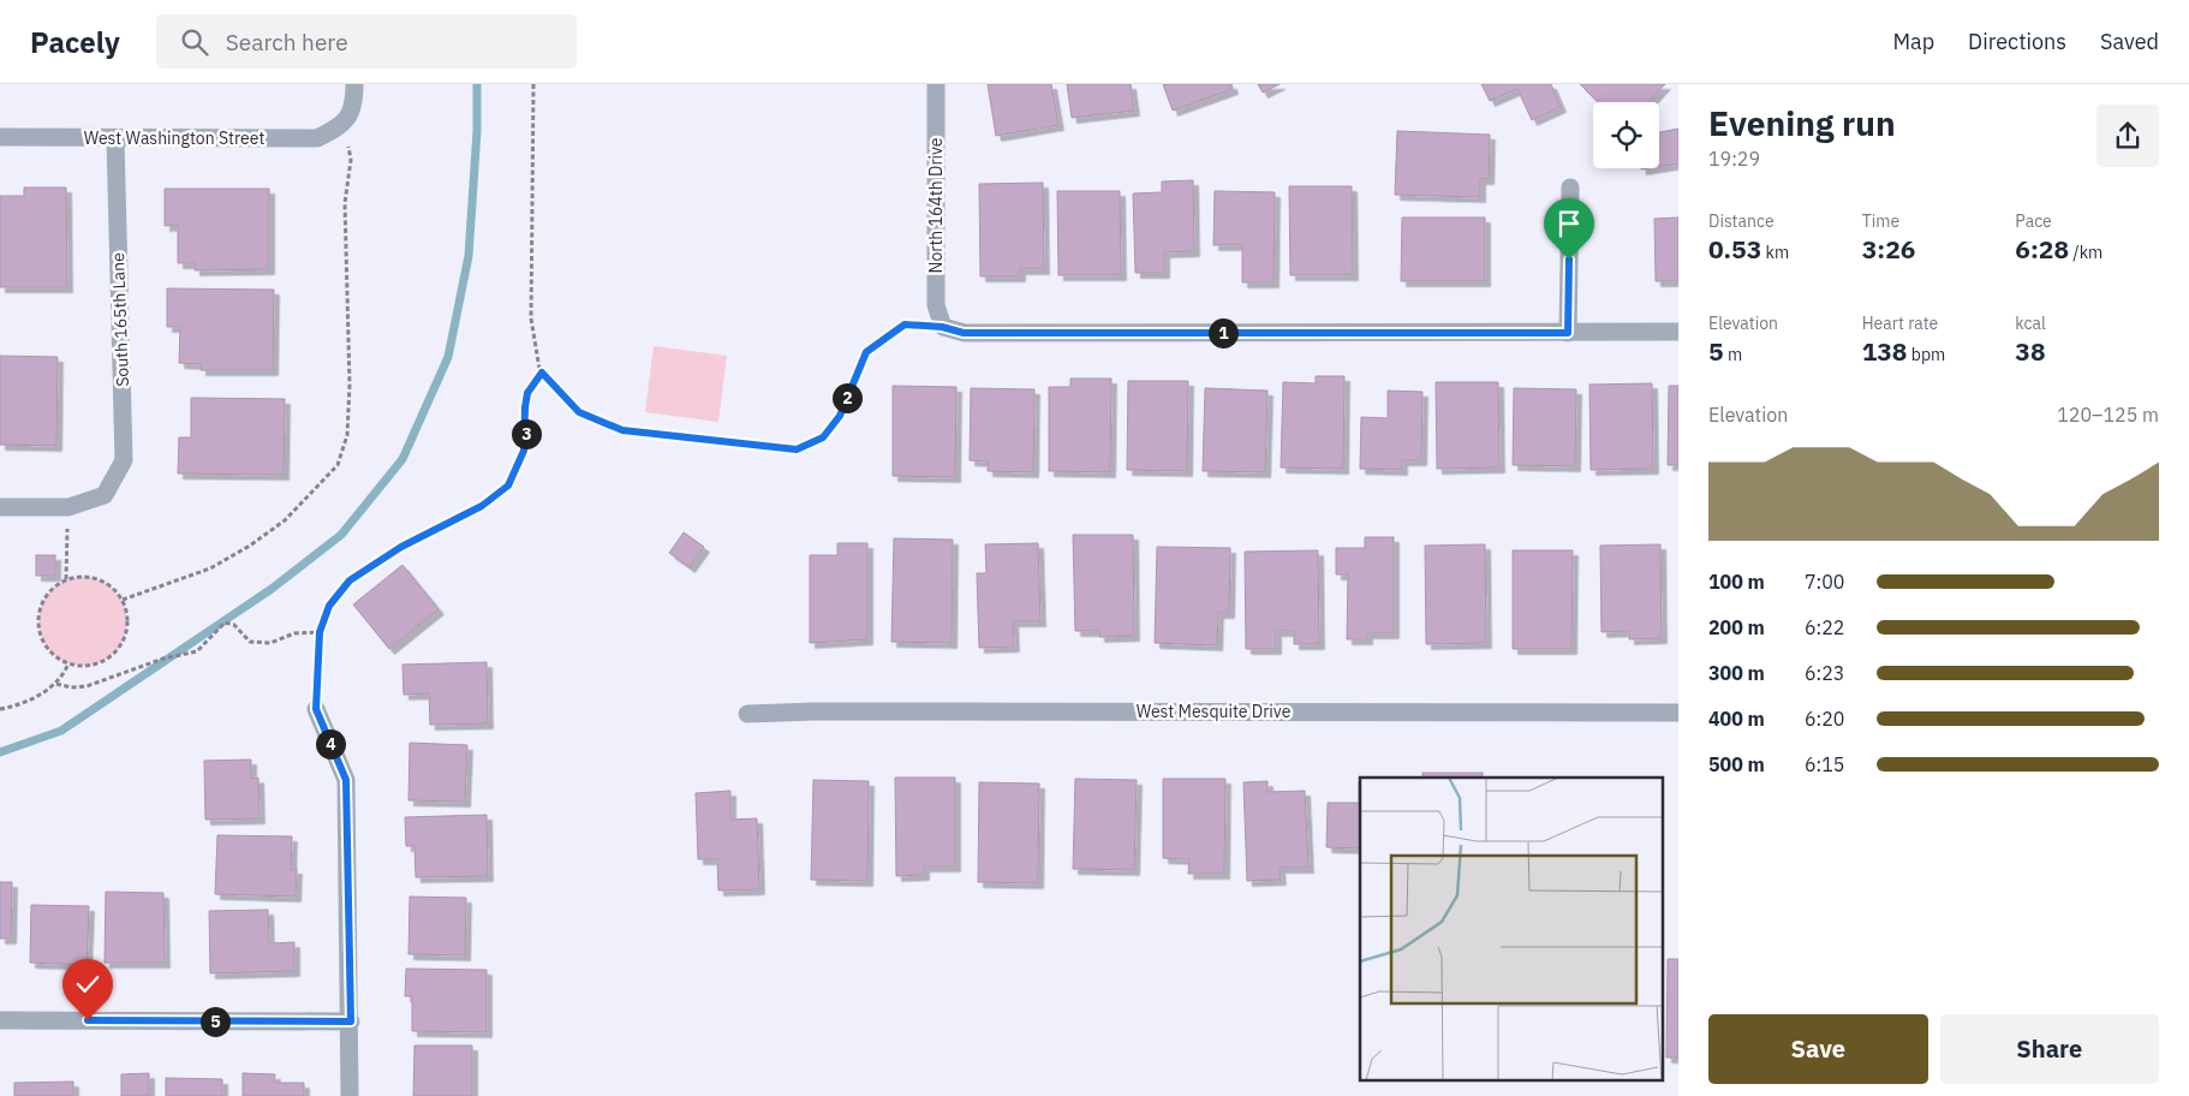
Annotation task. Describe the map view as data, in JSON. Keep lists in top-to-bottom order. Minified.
{"streets":{"street":["West Washington Street","North 164th Drive","South 165th Lane","West Mesquite Drive"]},"crossings":[["West Washington Street","South 165th Lane"]],"page":{"header":"Pacely","search":"Search here","nav":["Map","Directions","Saved"],"heading":["Evening run","19:29"],"stats":[["Distance","0.53 km"],["Time","3:26"],["Pace","6:28 /km"],["Elevation","5 m"],["Heart rate","138 bpm"],["kcal","38"]],"pins":["1","2","3","4","5"],"chart":["Elevation","120–125 m"],"list":[{"name":"100 m","note":"7:00"},{"name":"200 m","note":"6:22"},{"name":"300 m","note":"6:23"},{"name":"400 m","note":"6:20"},{"name":"500 m","note":"6:15"}],"buttons":["Save","Share"]}}
